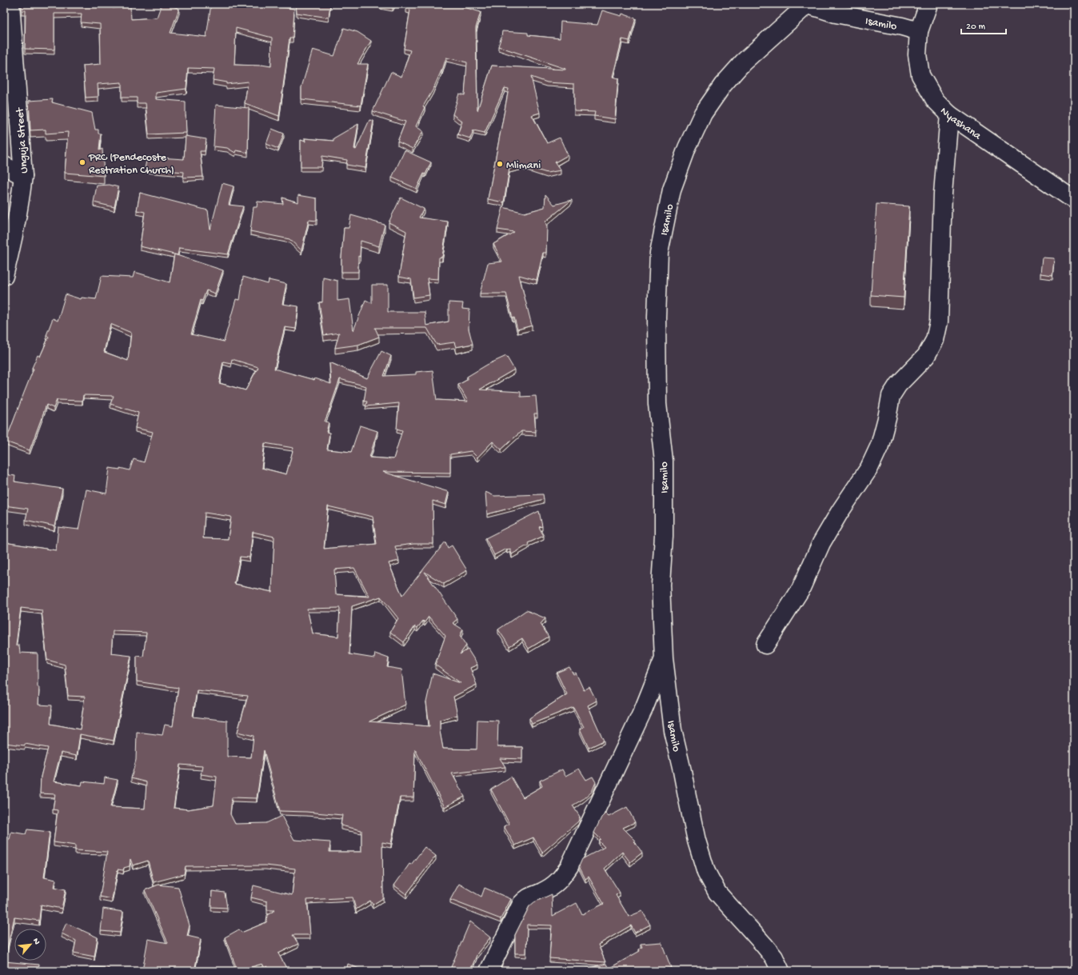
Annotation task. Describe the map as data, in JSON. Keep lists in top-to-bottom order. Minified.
{"streets":{"street":["Isamilo","Nyashana","Unguja Street"]},"crossings":[["Isamilo","Nyashana"]],"places":["PRC (Pendecoste Restration Church)","Mlimani"],"scale_bar":"20 m","north":"top right"}
